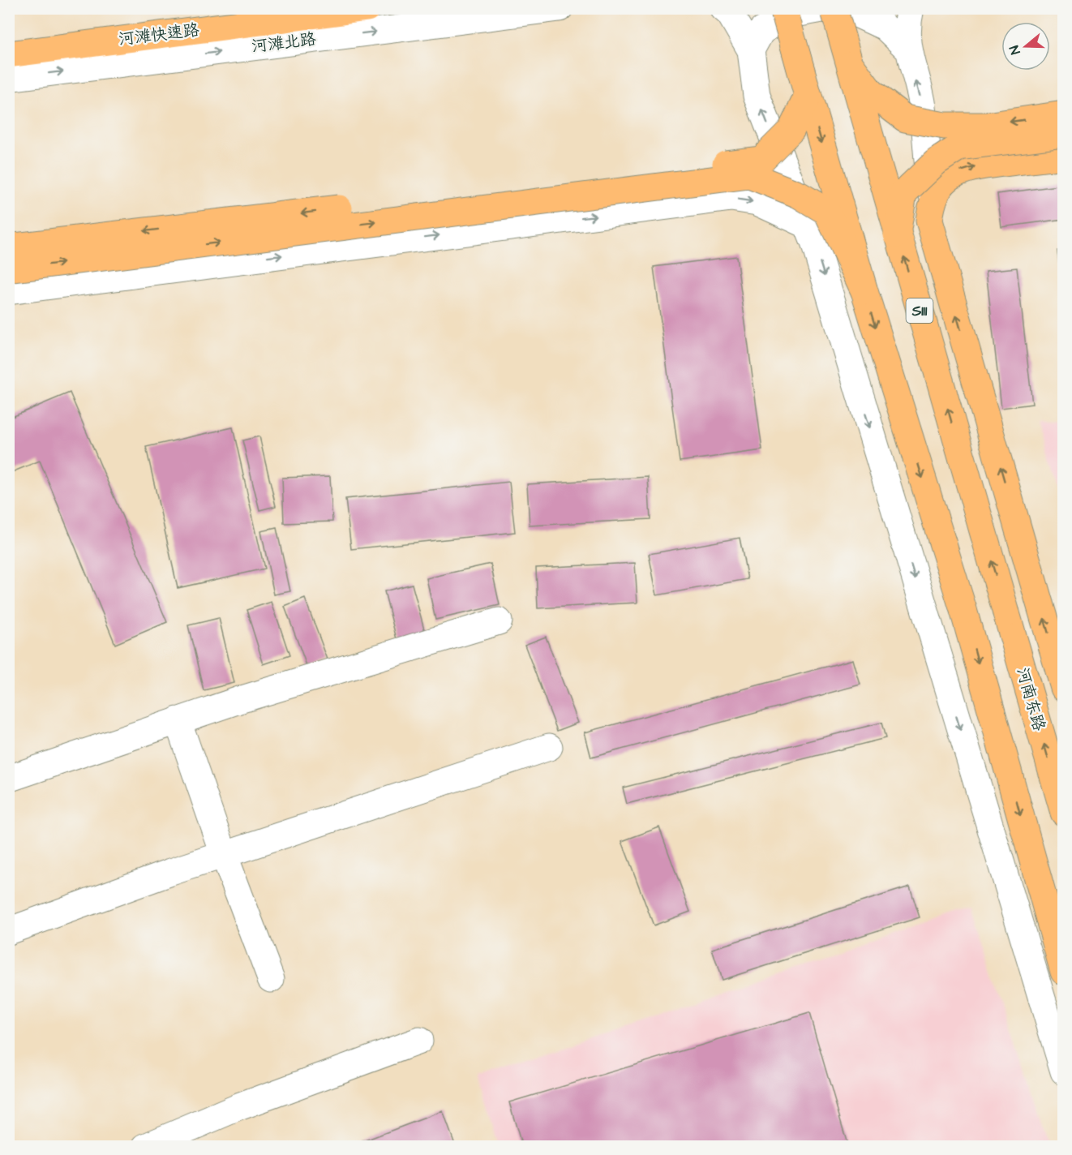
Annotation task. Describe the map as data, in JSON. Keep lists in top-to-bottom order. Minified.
{"streets":{"main road":["河滩快速路","S111","河南东路"],"street":["河滩北路"]},"crossings":[["S111","河南东路"]],"north":"left"}
